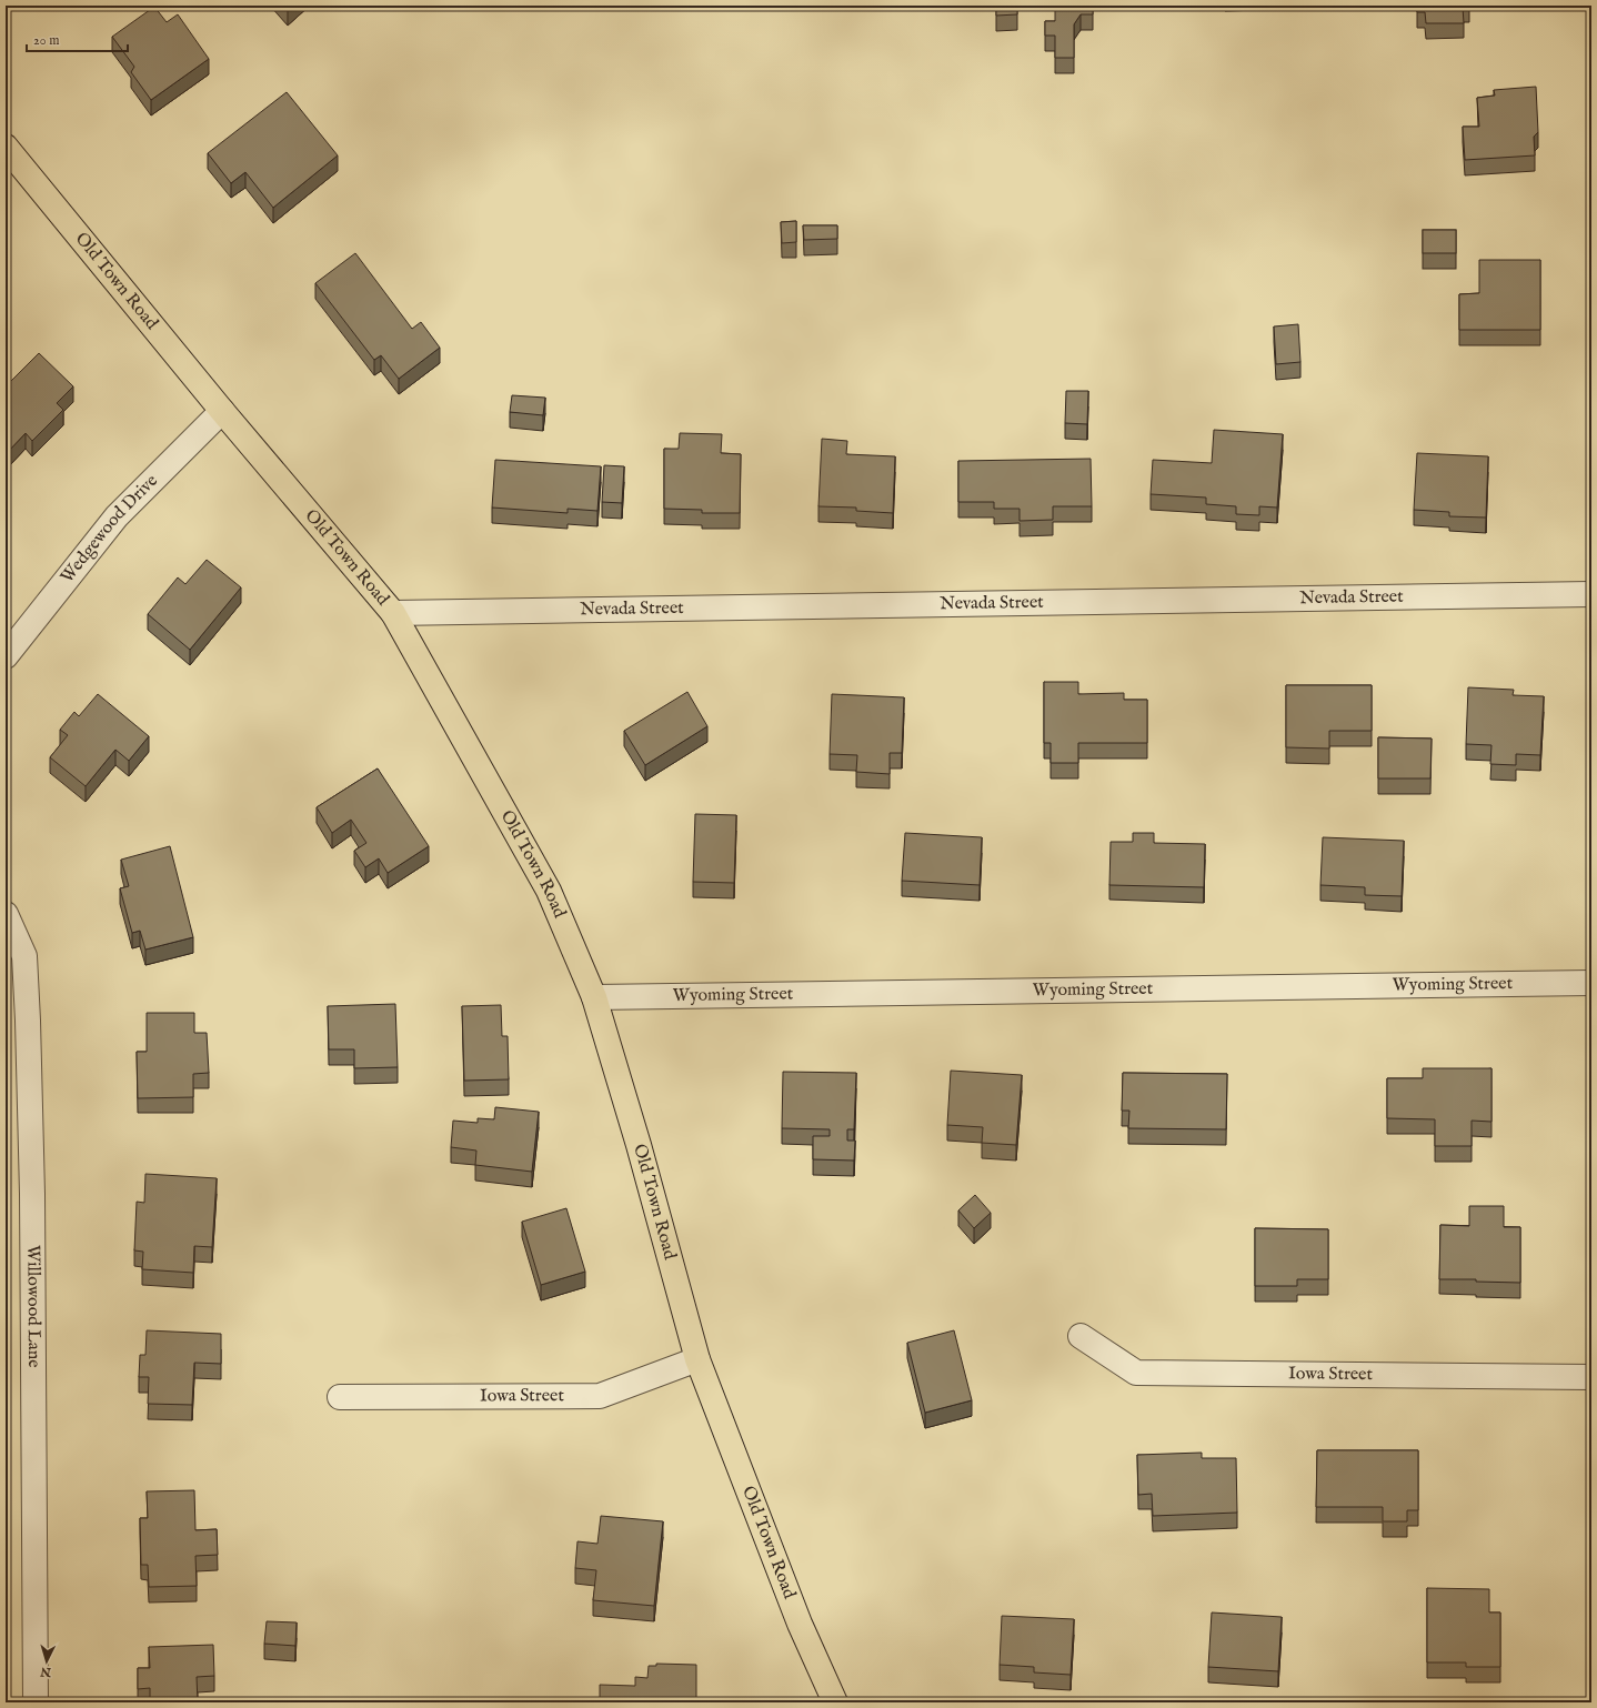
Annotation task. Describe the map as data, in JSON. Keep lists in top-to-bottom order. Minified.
{"streets":{"main road":["Old Town Road"],"street":["Wedgewood Drive","Nevada Street","Wyoming Street","Willowood Lane","Iowa Street"]},"crossings":[["Old Town Road","Wedgewood Drive"],["Old Town Road","Nevada Street"],["Old Town Road","Wyoming Street"],["Old Town Road","Iowa Street"]],"scale_bar":"20 m","north":"bottom"}
